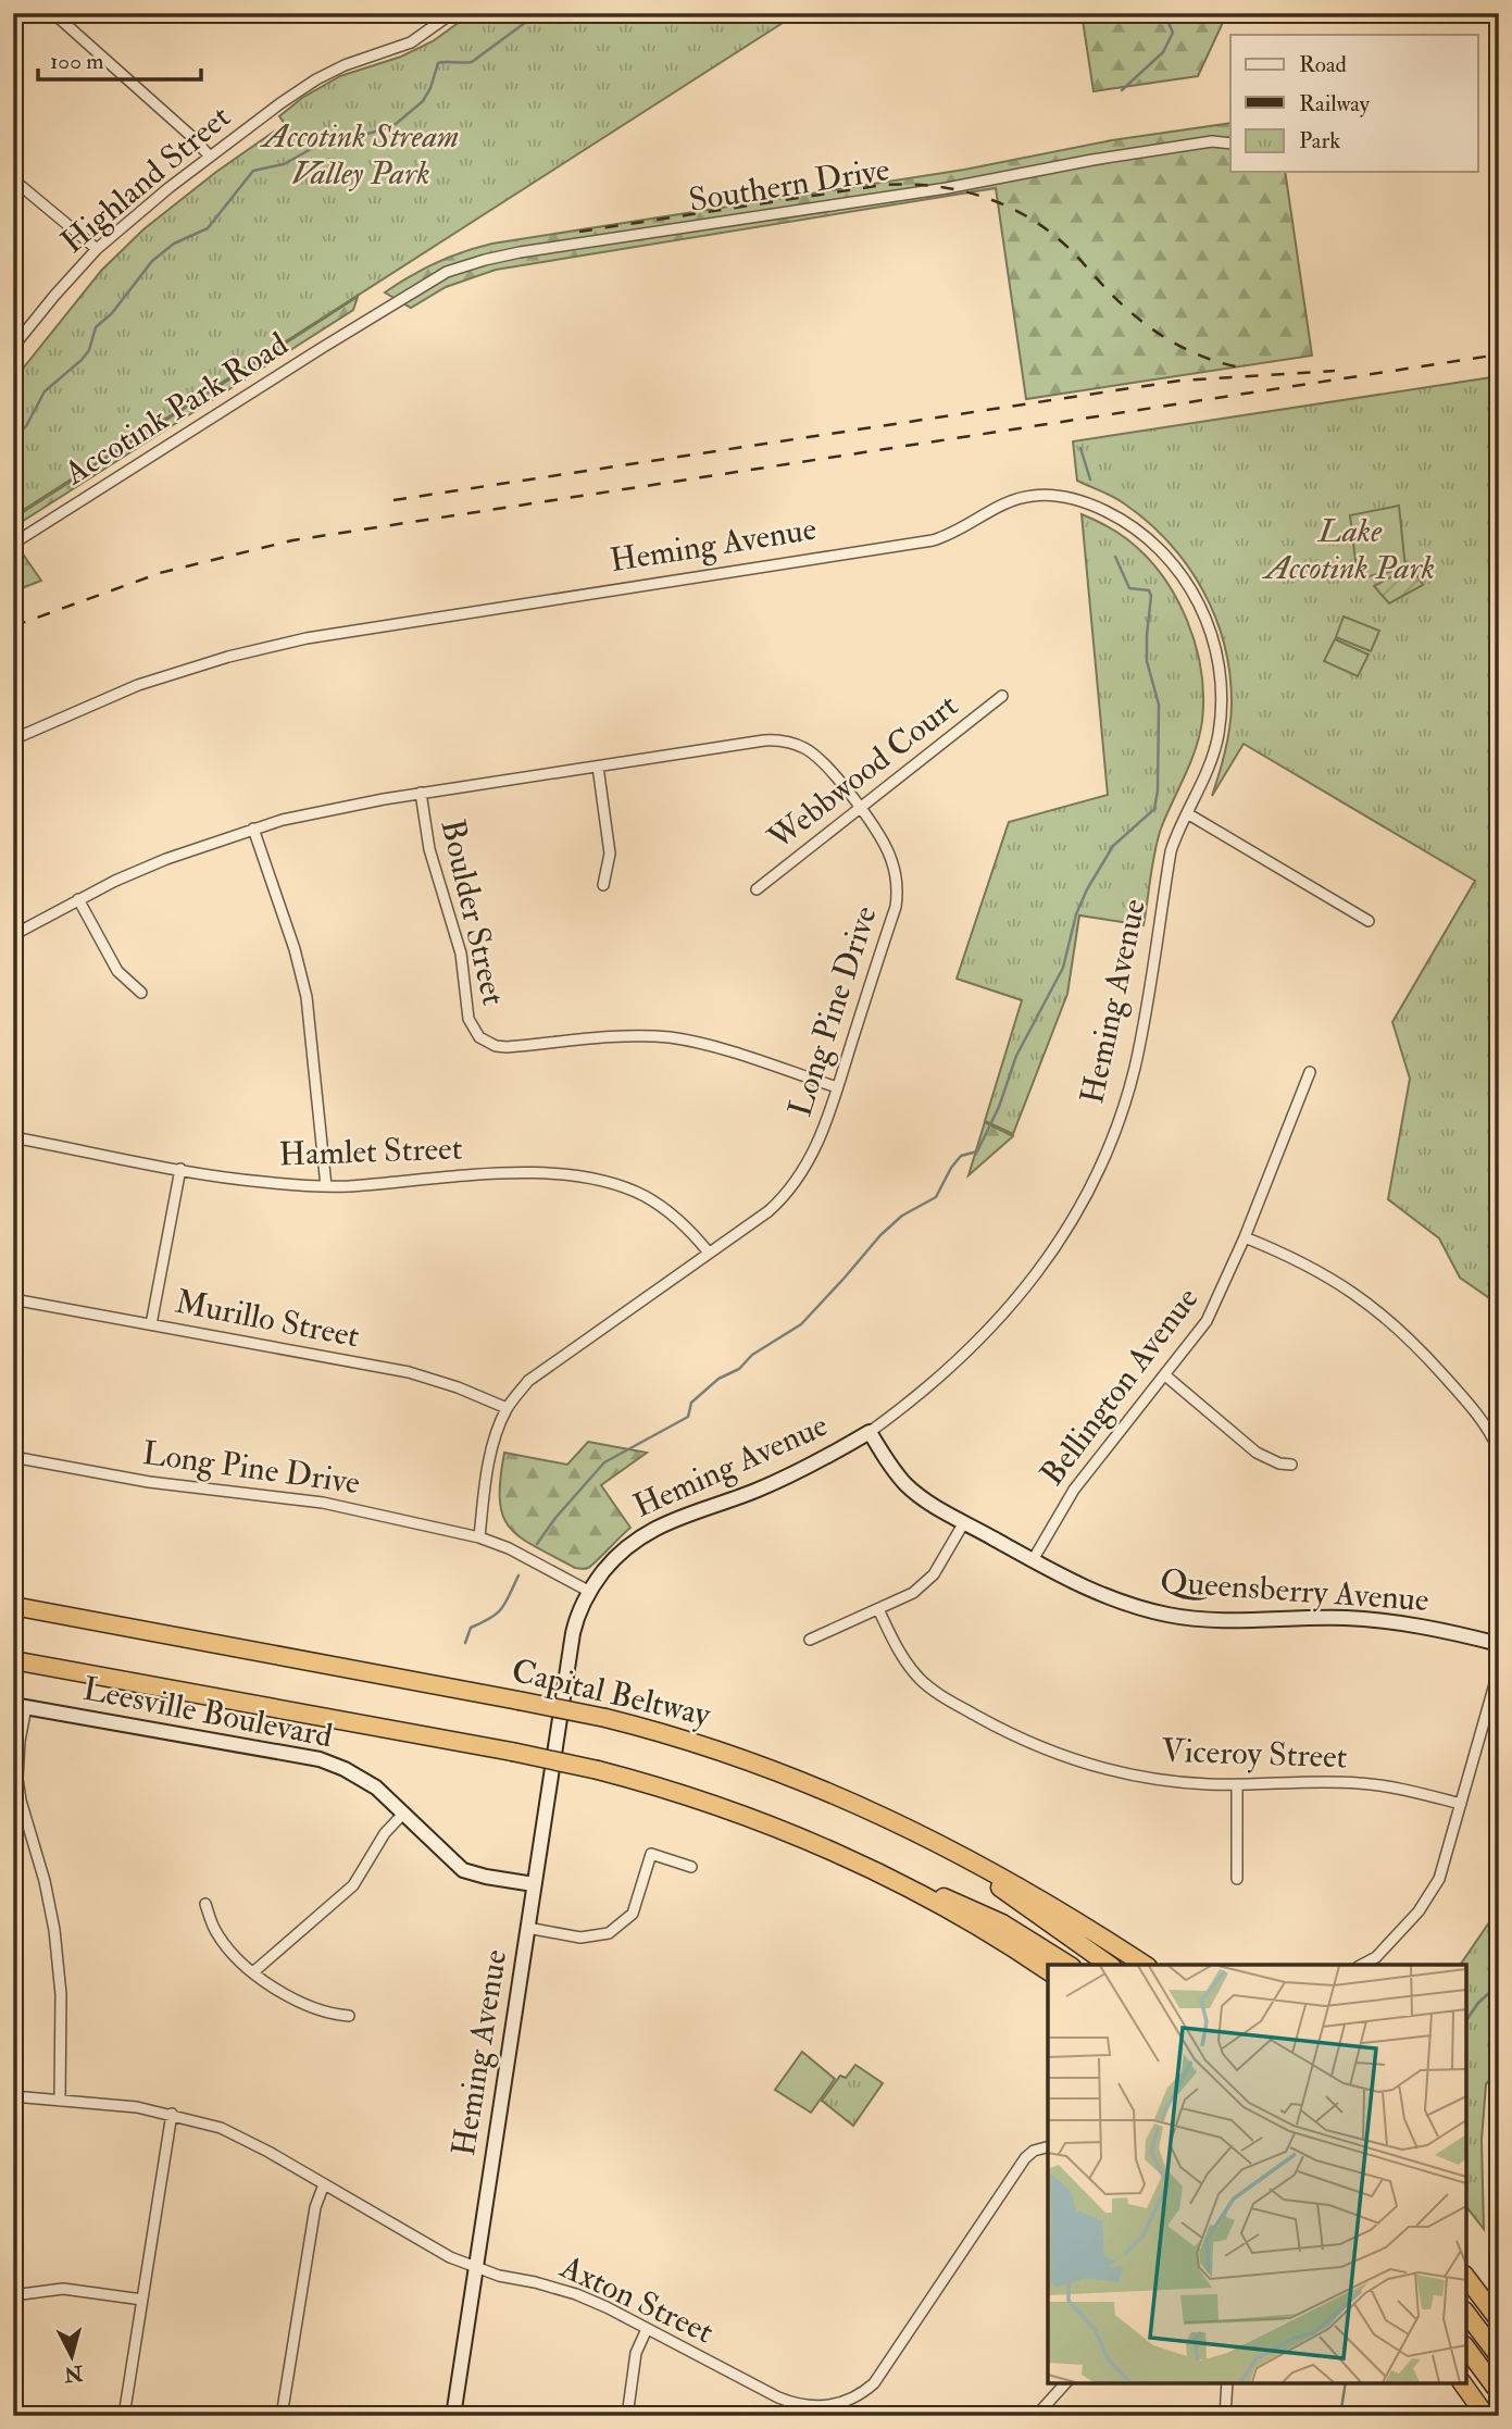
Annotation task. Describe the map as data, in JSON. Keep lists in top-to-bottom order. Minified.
{"streets":{"highway":["Capital Beltway"],"street":["Highland Street","Southern Drive","Accotink Park Road","Heming Avenue","Webbwood Court","Boulder Street","Long Pine Drive","Hamlet Street","Murillo Street","Bellington Avenue","Queensberry Avenue","Leesville Boulevard","Viceroy Street","Axton Street"]},"crossings":[["Southern Drive","Accotink Park Road"],["Heming Avenue","Long Pine Drive"],["Heming Avenue","Queensberry Avenue"],["Heming Avenue","Leesville Boulevard"],["Heming Avenue","Axton Street"],["Webbwood Court","Long Pine Drive"],["Boulder Street","Long Pine Drive"],["Long Pine Drive","Hamlet Street"],["Long Pine Drive","Murillo Street"],["Bellington Avenue","Queensberry Avenue"]],"parks":["Accotink Stream Valley Park","Lake Accotink Park"],"legend":["Road","Railway","Park"],"scale_bar":"100 m","north":"bottom"}
